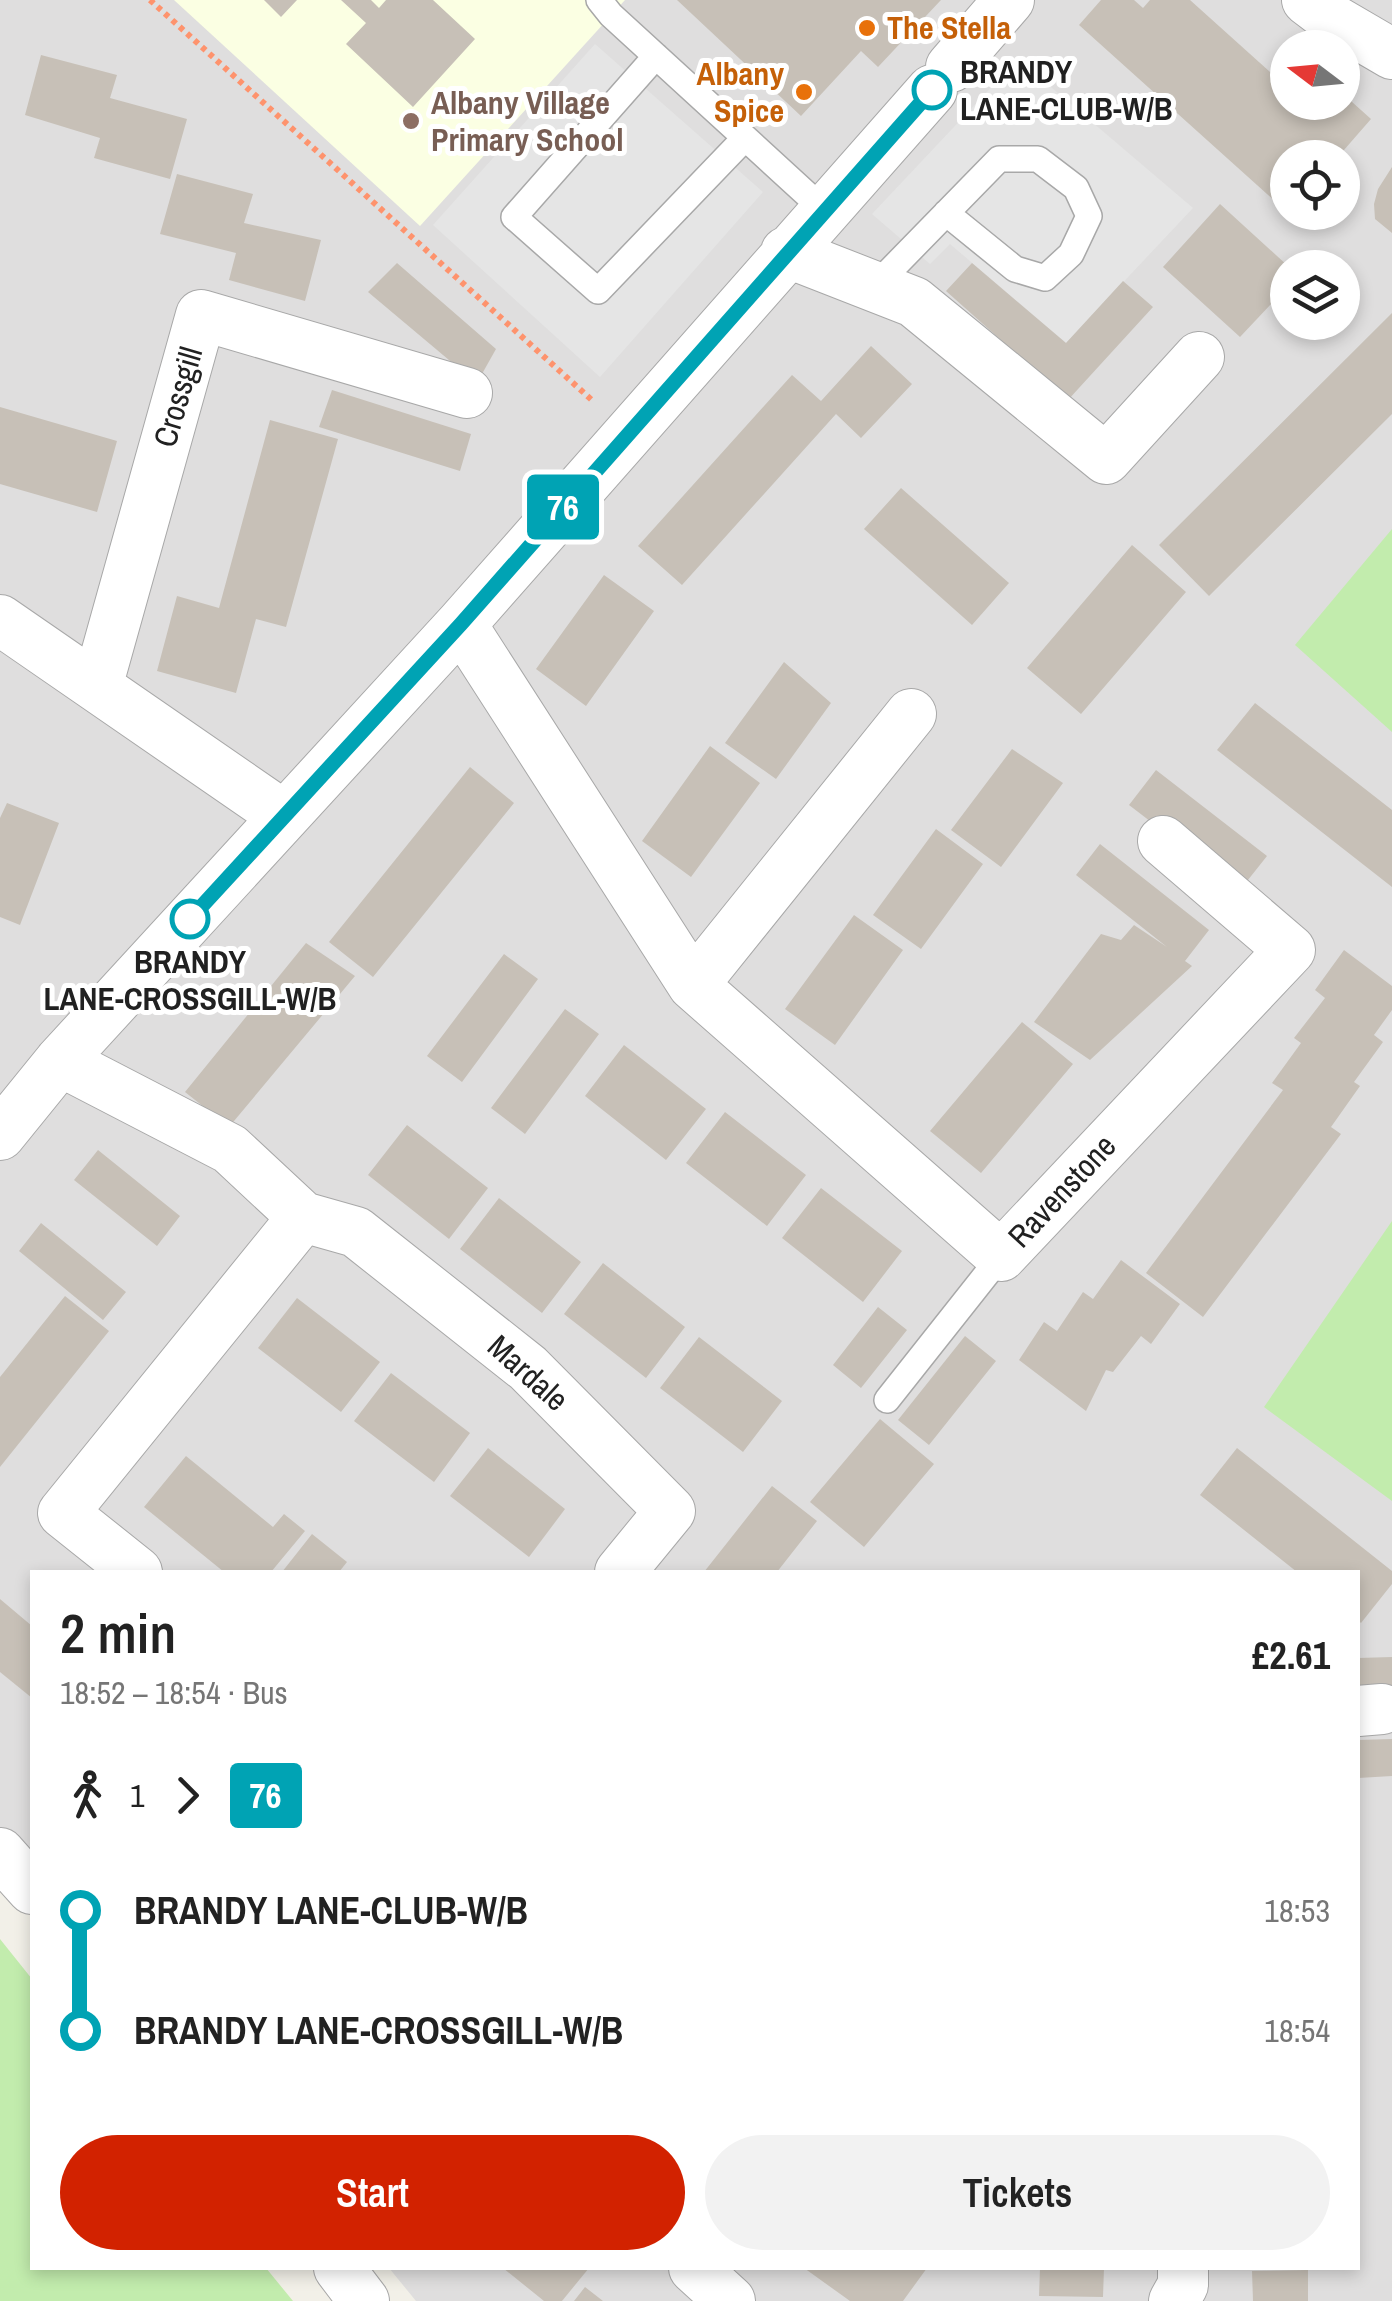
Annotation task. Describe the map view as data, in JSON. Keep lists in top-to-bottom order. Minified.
{"streets":{"street":["Crossgill","Ravenstone","Mardale"]},"places":["The Stella","BRANDY LANE-CLUB-W/B","Albany Spice","Albany Village Primary School","BRANDY LANE-CROSSGILL-W/B"],"lines":["bus line 76"],"north":"left","page":{"on_map":"76","heading":["2 min","18:52 – 18:54 · Bus","£2.61"],"legs":["1","76"],"list":[{"name":"BRANDY LANE-CLUB-W/B","value":"18:53"},{"name":"BRANDY LANE-CROSSGILL-W/B","value":"18:54"}],"buttons":["Start","Tickets"]}}
